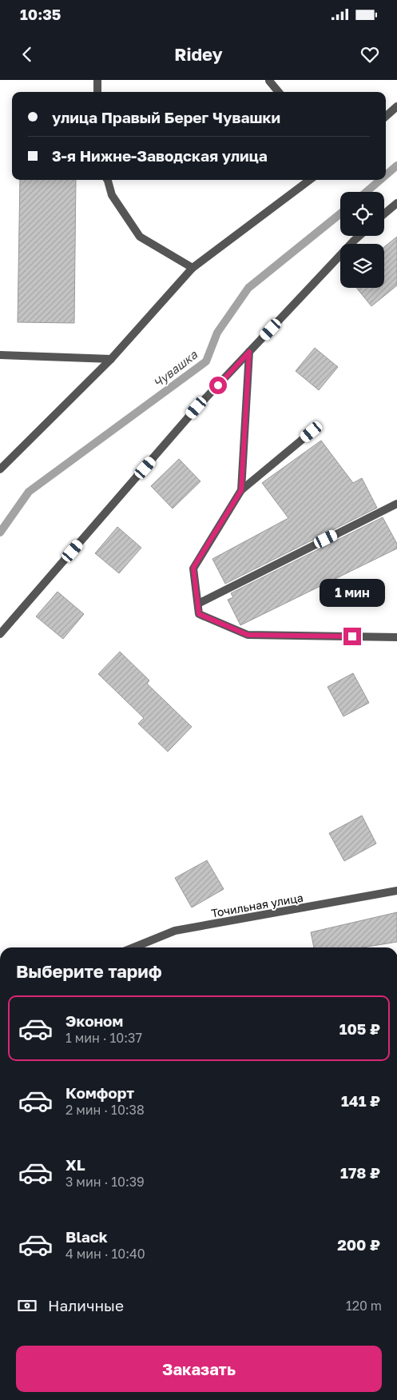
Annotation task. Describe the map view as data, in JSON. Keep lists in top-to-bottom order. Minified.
{"streets":{"street":["Точильная улица"]},"water":["Чувашка"],"page":{"status":"10:35","header":"Ridey","banner":["улица Правый Берег Чувашки","3-я Нижне-Заводская улица"],"bubble":"1 мин","heading":"Выберите тариф","list":[{"name":"Эконом","note":"1 мин · 10:37","value":"105 ₽"},{"name":"Комфорт","note":"2 мин · 10:38","value":"141 ₽"},{"name":"XL","note":"3 мин · 10:39","value":"178 ₽"},{"name":"Black","note":"4 мин · 10:40","value":"200 ₽"}],"pay":["Наличные","120 m"],"buttons":"Заказать"}}
